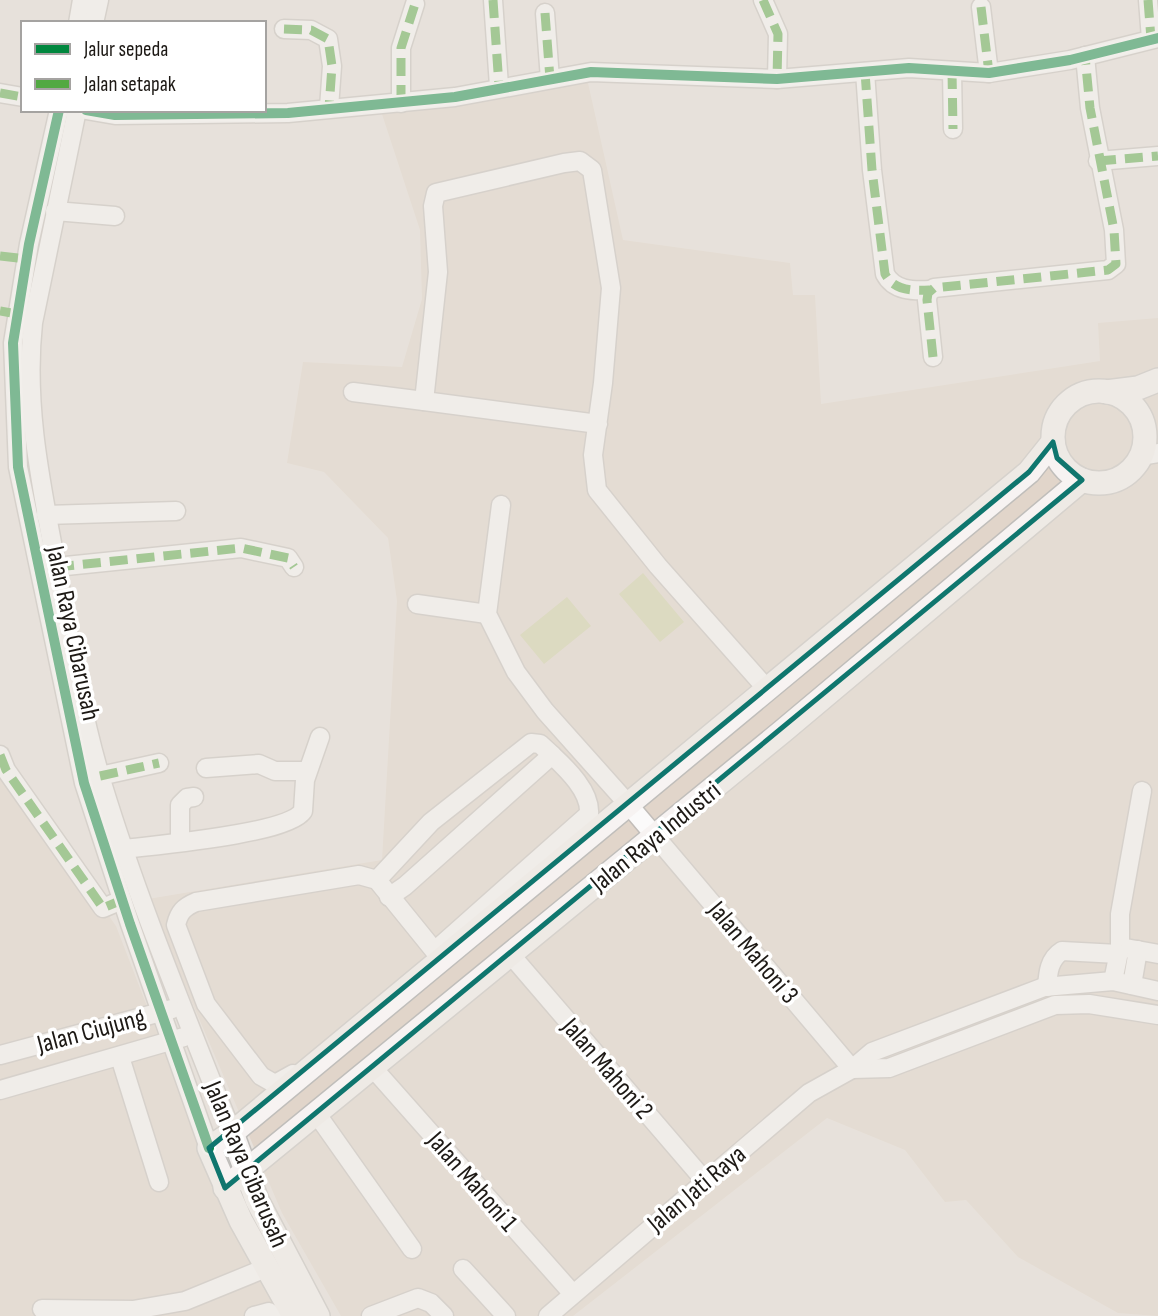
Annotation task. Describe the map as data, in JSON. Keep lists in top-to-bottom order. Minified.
{"streets":{"main road":["Jalan Raya Cibarusah","Jalan Raya Industri"],"street":["Jalan Mahoni 3","Jalan Ciujung","Jalan Mahoni 2","Jalan Mahoni 1","Jalan Jati Raya"]},"crossings":[["Jalan Raya Cibarusah","Jalan Raya Industri"],["Jalan Raya Cibarusah","Jalan Ciujung"],["Jalan Raya Industri","Jalan Mahoni 3"],["Jalan Raya Industri","Jalan Mahoni 2"],["Jalan Raya Industri","Jalan Mahoni 1"],["Jalan Mahoni 3","Jalan Jati Raya"],["Jalan Mahoni 2","Jalan Jati Raya"],["Jalan Mahoni 1","Jalan Jati Raya"]],"legend":["Jalur sepeda","Jalan setapak"]}
